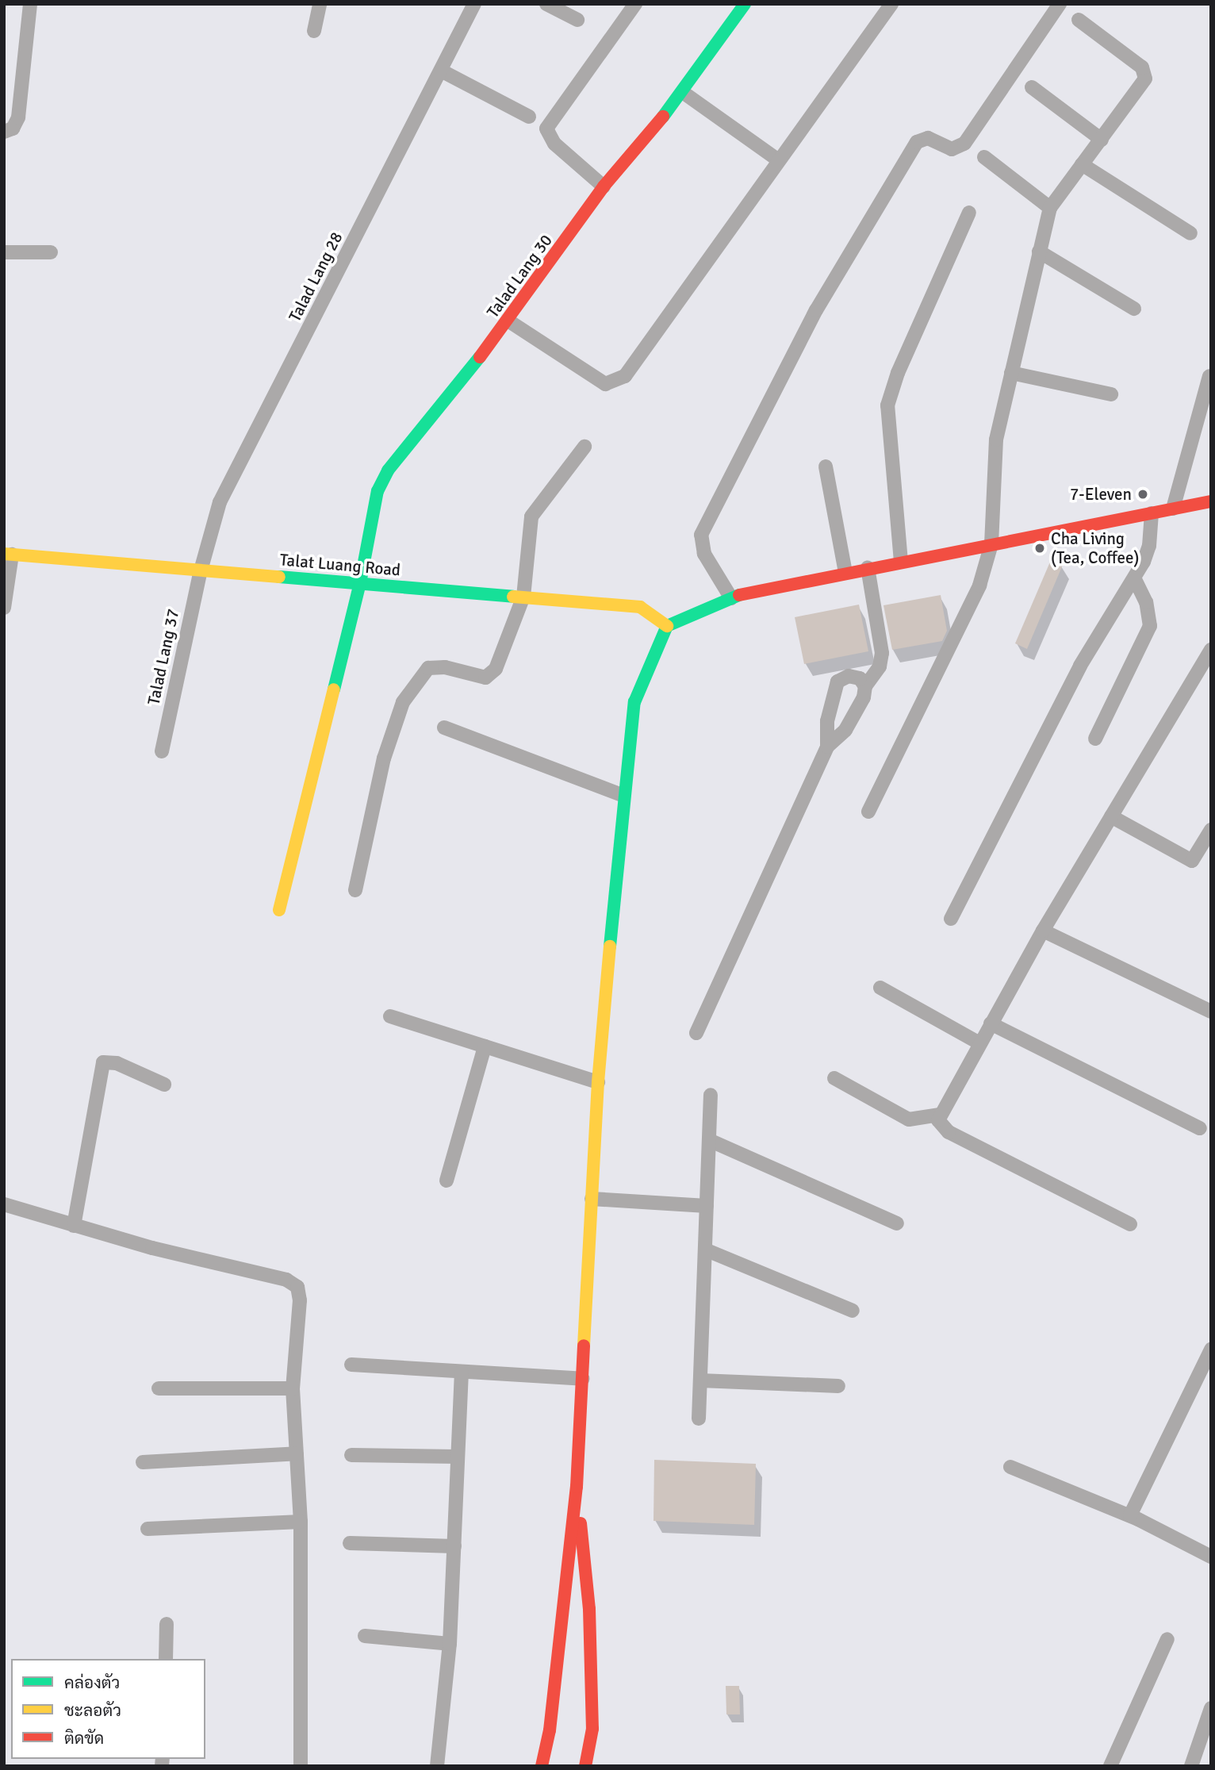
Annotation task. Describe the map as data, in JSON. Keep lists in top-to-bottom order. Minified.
{"streets":{"main road":["Talad Lang 30","Talat Luang Road"],"street":["Talad Lang 28","Talad Lang 37"]},"crossings":[["Talad Lang 30","Talat Luang Road"],["Talad Lang 28","Talat Luang Road"],["Talad Lang 28","Talad Lang 37"],["Talat Luang Road","Talad Lang 37"]],"places":["7-Eleven","Cha Living (Tea, Coffee)"],"legend":["คล่องตัว","ชะลอตัว","ติดขัด"]}
